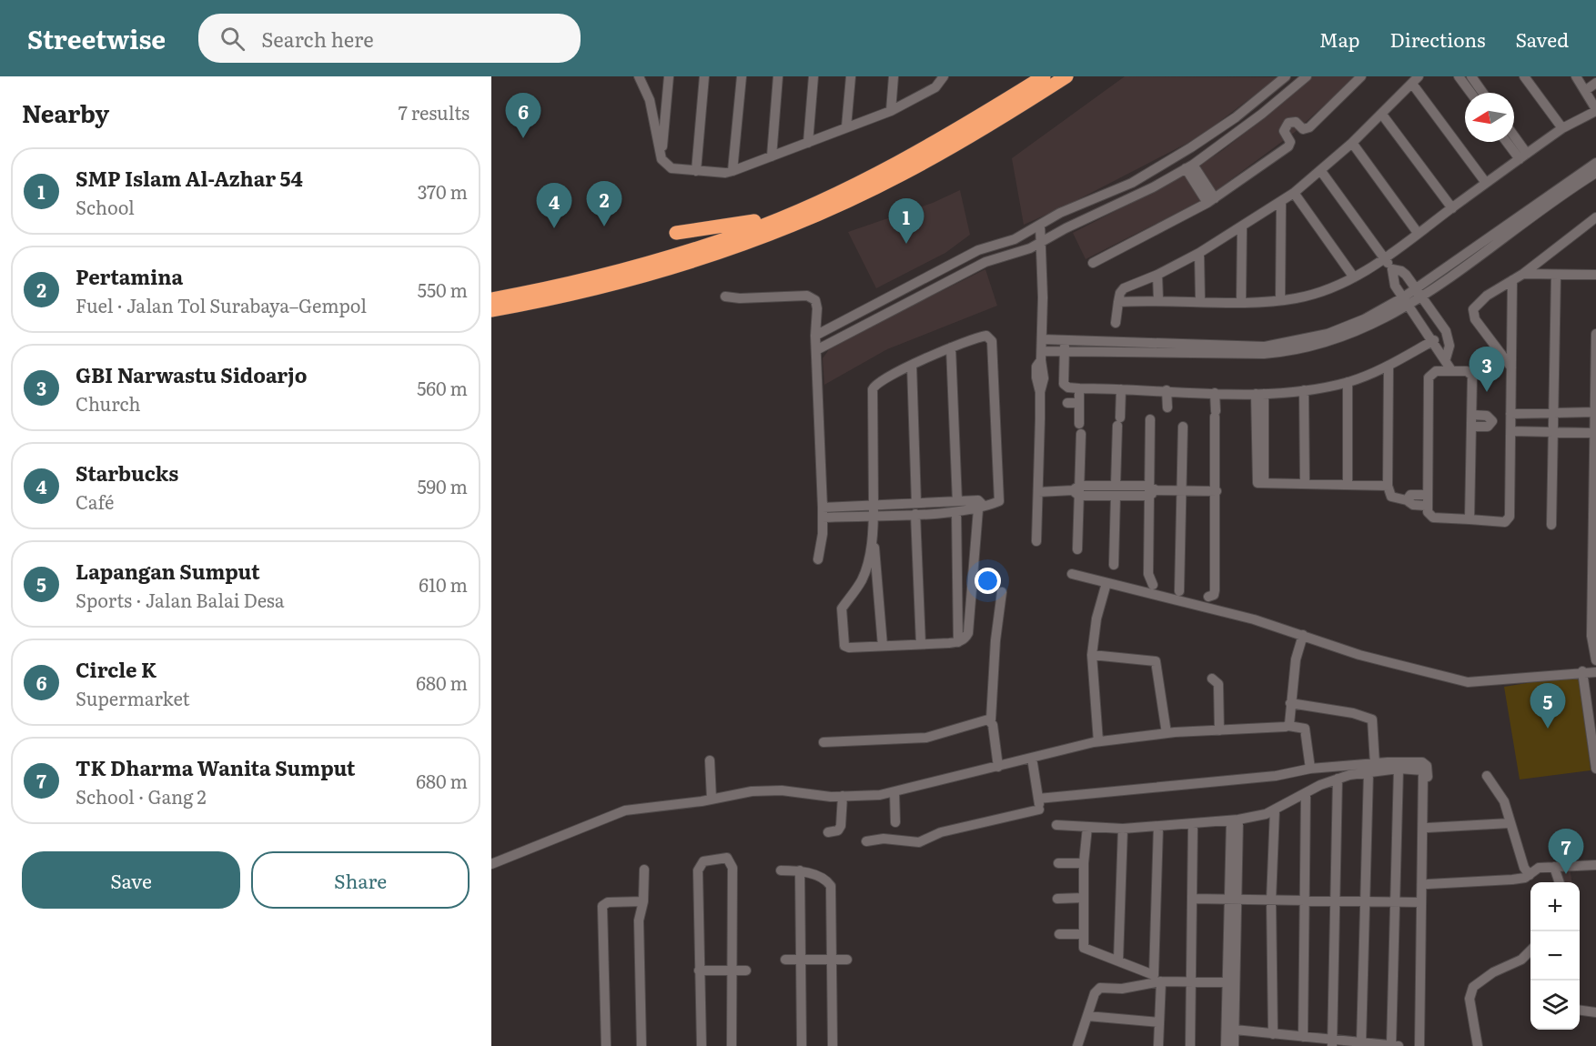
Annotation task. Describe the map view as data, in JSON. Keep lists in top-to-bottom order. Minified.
{"north":"left","page":{"header":"Streetwise","search":"Search here","nav":["Map","Directions","Saved"],"heading":["Nearby","7 results"],"pins":["6","2","4","1","3","5","7"],"list":[{"mark":"1","name":"SMP Islam Al-Azhar 54","note":"School","value":"370 m"},{"mark":"2","name":"Pertamina","note":"Fuel · Jalan Tol Surabaya–Gempol","value":"550 m"},{"mark":"3","name":"GBI Narwastu Sidoarjo","note":"Church","value":"560 m"},{"mark":"4","name":"Starbucks","note":"Café","value":"590 m"},{"mark":"5","name":"Lapangan Sumput","note":"Sports · Jalan Balai Desa","value":"610 m"},{"mark":"6","name":"Circle K","note":"Supermarket","value":"680 m"},{"mark":"7","name":"TK Dharma Wanita Sumput","note":"School · Gang 2","value":"680 m"}],"buttons":["Save","Share"],"map_buttons":["+","−"]}}
